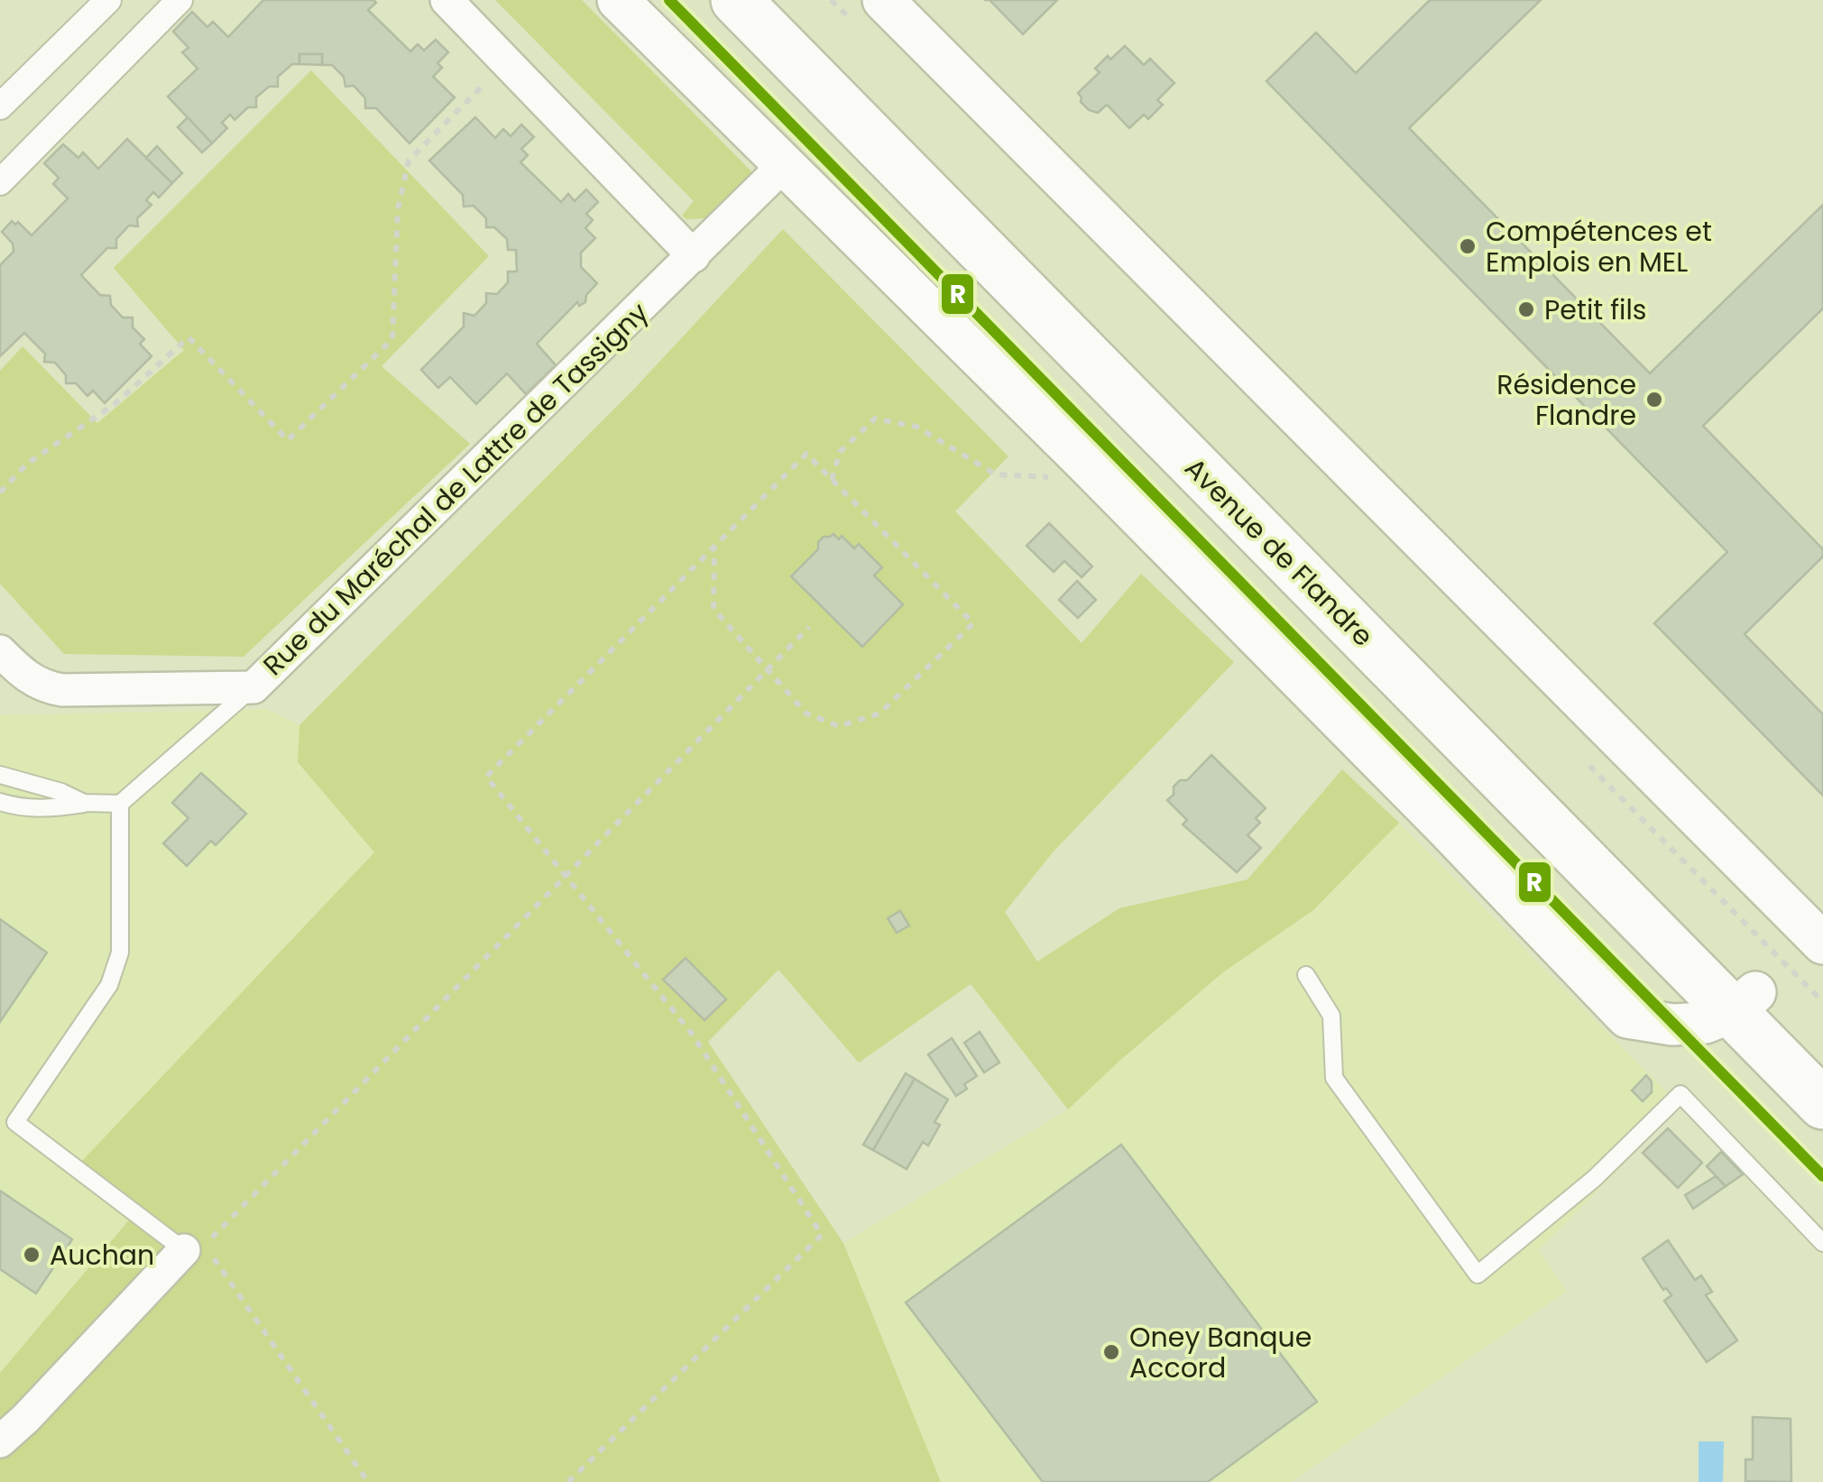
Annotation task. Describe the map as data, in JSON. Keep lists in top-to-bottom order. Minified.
{"streets":{"main road":["Avenue de Flandre"],"street":["Rue du Maréchal de Lattre de Tassigny"]},"places":["Compétences et Emplois en MEL","Petit fils","Résidence Flandre","Auchan","Oney Banque Accord"],"lines":["transit line R"]}
